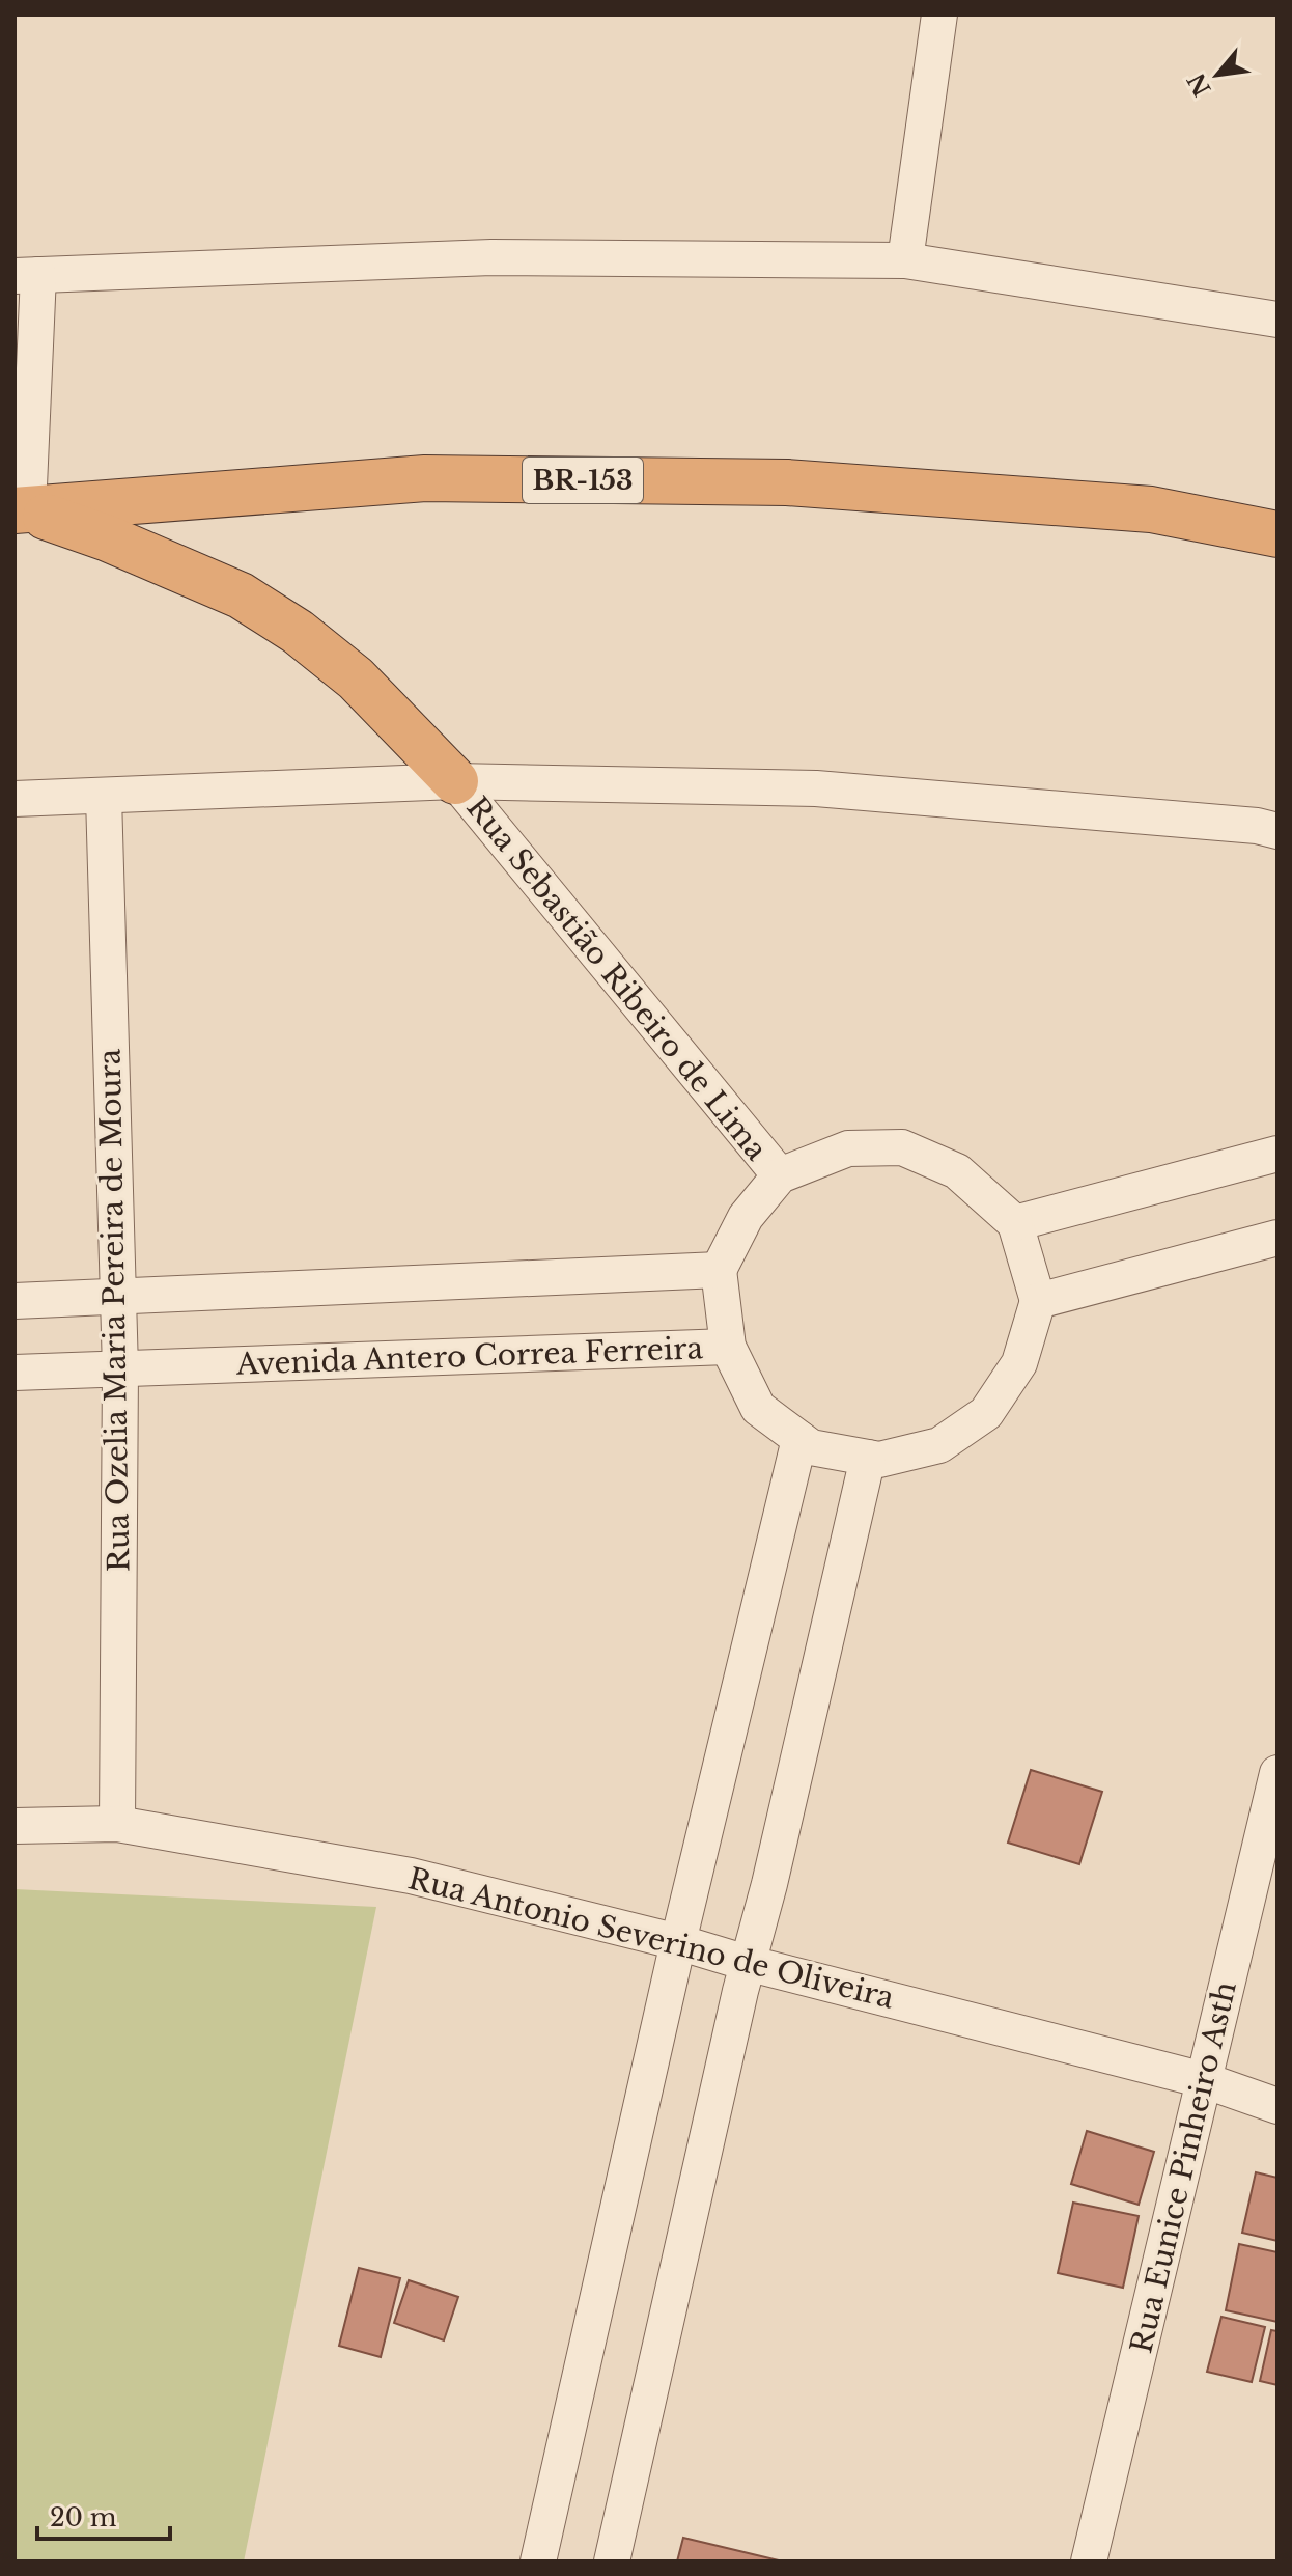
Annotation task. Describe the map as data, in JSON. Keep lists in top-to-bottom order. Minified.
{"streets":{"highway":["BR-153"],"street":["Rua Sebastião Ribeiro de Lima","Rua Ozelia Maria Pereira de Moura","Avenida Antero Correa Ferreira","Rua Antonio Severino de Oliveira","Rua Eunice Pinheiro Asth"]},"crossings":[["Rua Ozelia Maria Pereira de Moura","Avenida Antero Correa Ferreira"],["Rua Ozelia Maria Pereira de Moura","Rua Antonio Severino de Oliveira"],["Rua Antonio Severino de Oliveira","Rua Eunice Pinheiro Asth"]],"scale_bar":"20 m","north":"bottom left"}
